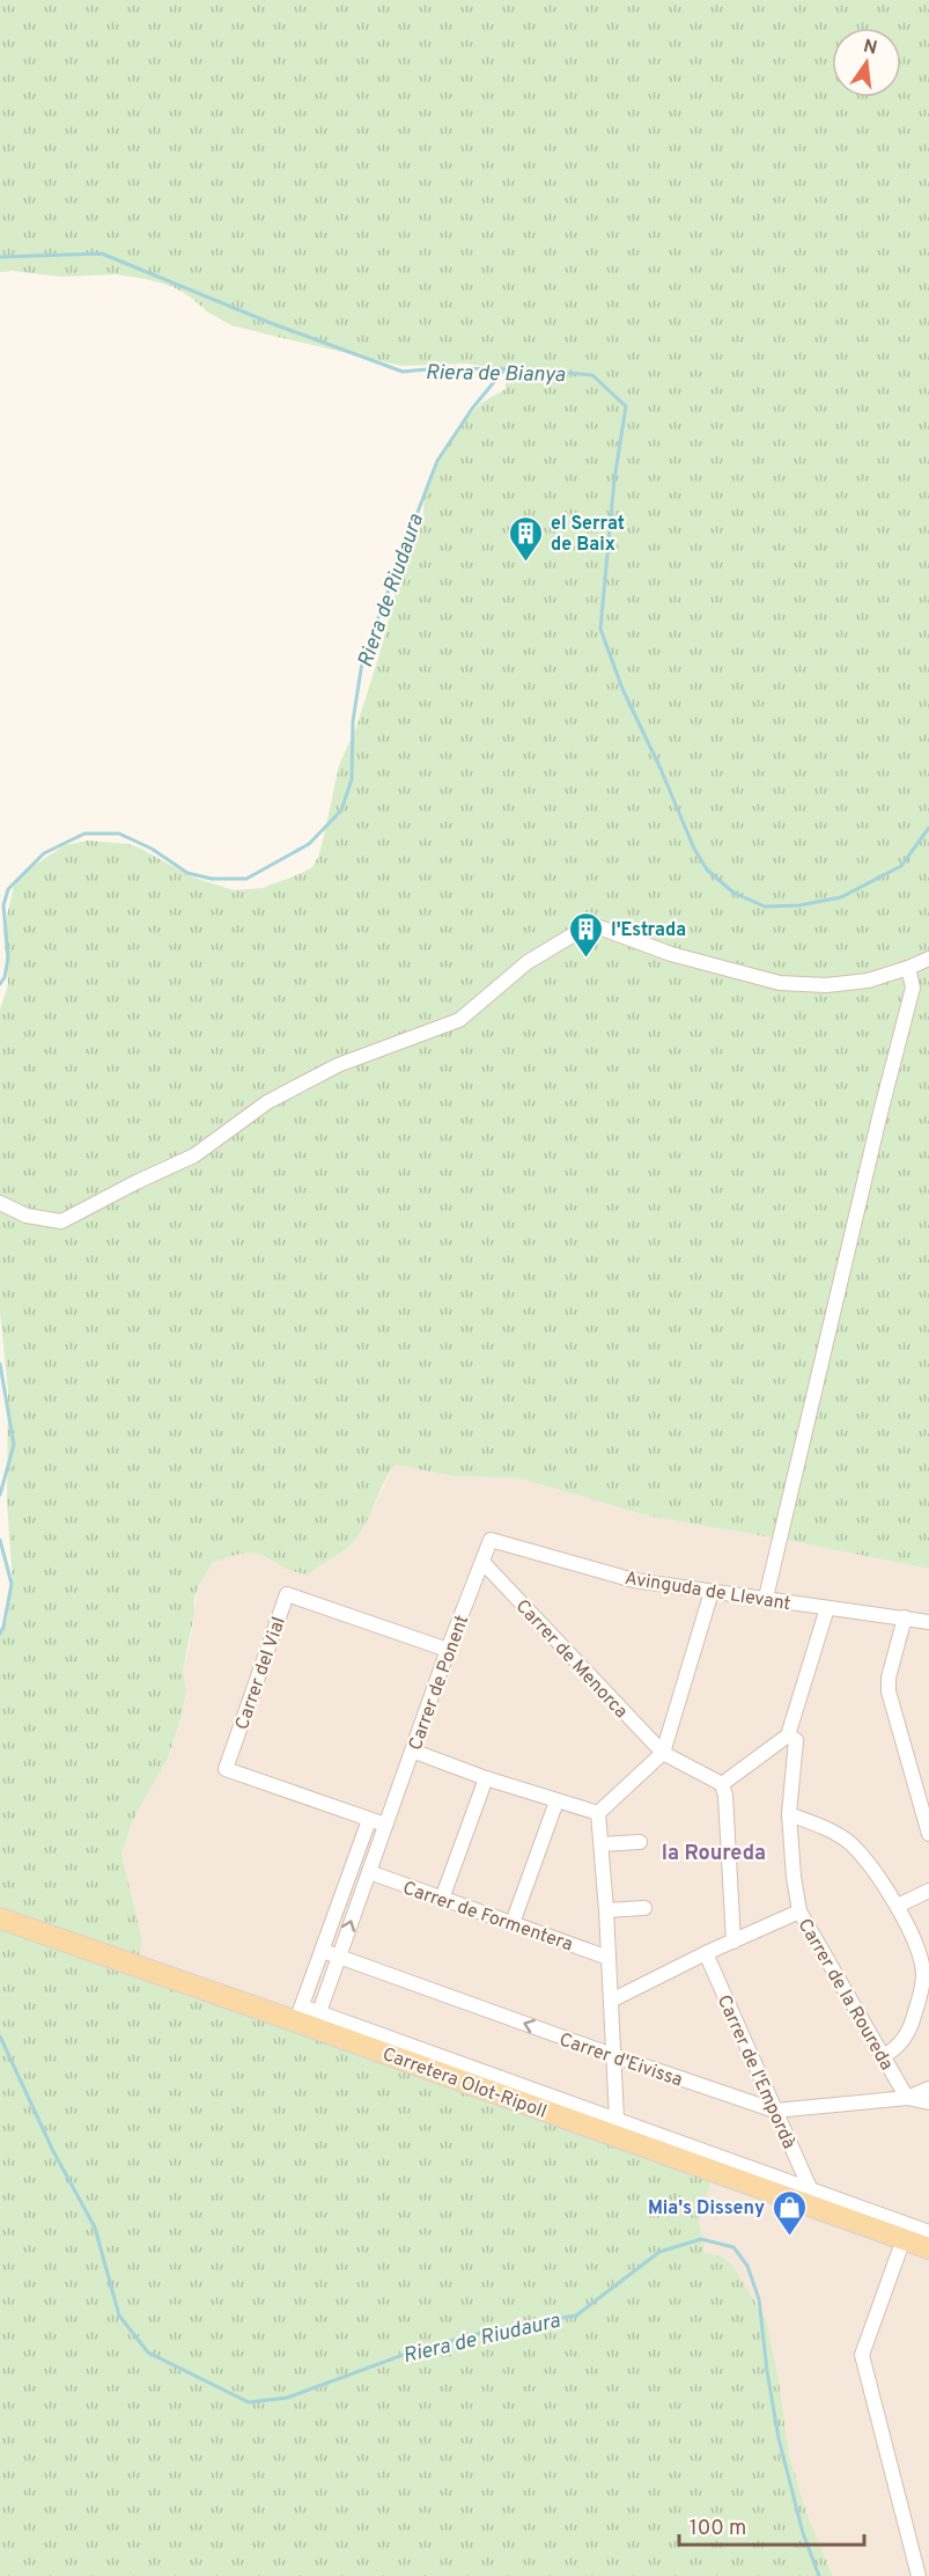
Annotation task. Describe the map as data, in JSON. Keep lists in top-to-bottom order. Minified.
{"streets":{"main road":["Carretera Olot-Ripoll"],"street":["Avinguda de Llevant","Carrer de Menorca","Carrer del Vial","Carrer de Ponent","Carrer de Formentera","Carrer de la Roureda","Carrer d'Eivissa","Carrer de l'Empordà"]},"crossings":[["Avinguda de Llevant","Carrer de Ponent"],["Carrer de Menorca","Carrer de Ponent"],["Carrer del Vial","Carrer de Ponent"],["Carrer de Ponent","Carrer de Formentera"],["Carrer de Ponent","Carrer d'Eivissa"],["Carrer de la Roureda","Carrer d'Eivissa"],["Carrer d'Eivissa","Carrer de l'Empordà"]],"districts":["la Roureda"],"water":["Riera de Bianya","Riera de Riudaura"],"places":{"building":["el Serrat de Baix","l'Estrada"],"shop":["Mia's Disseny"]},"scale_bar":"100 m","north":"top"}
